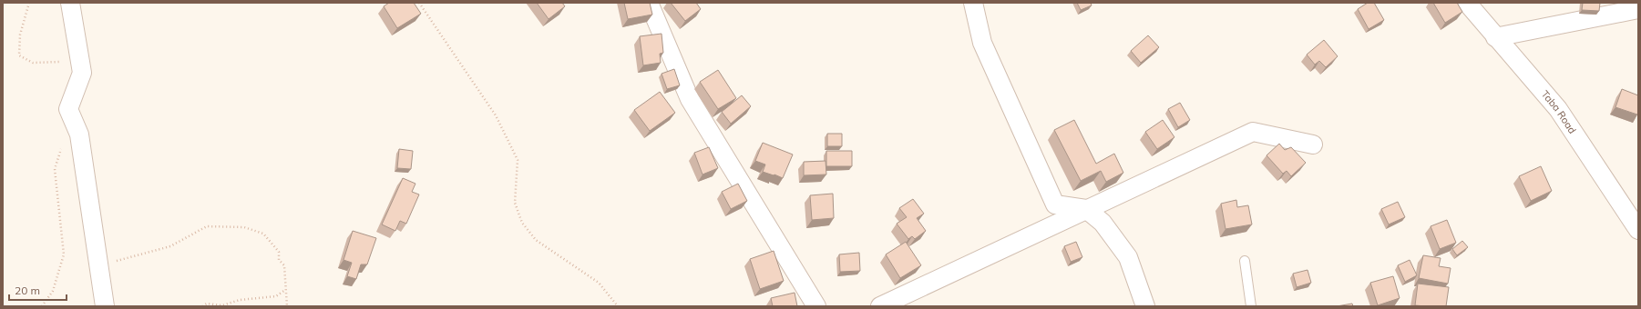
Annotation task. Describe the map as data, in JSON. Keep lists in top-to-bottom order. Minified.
{"streets":{"street":["Taba Road"]},"scale_bar":"20 m"}
